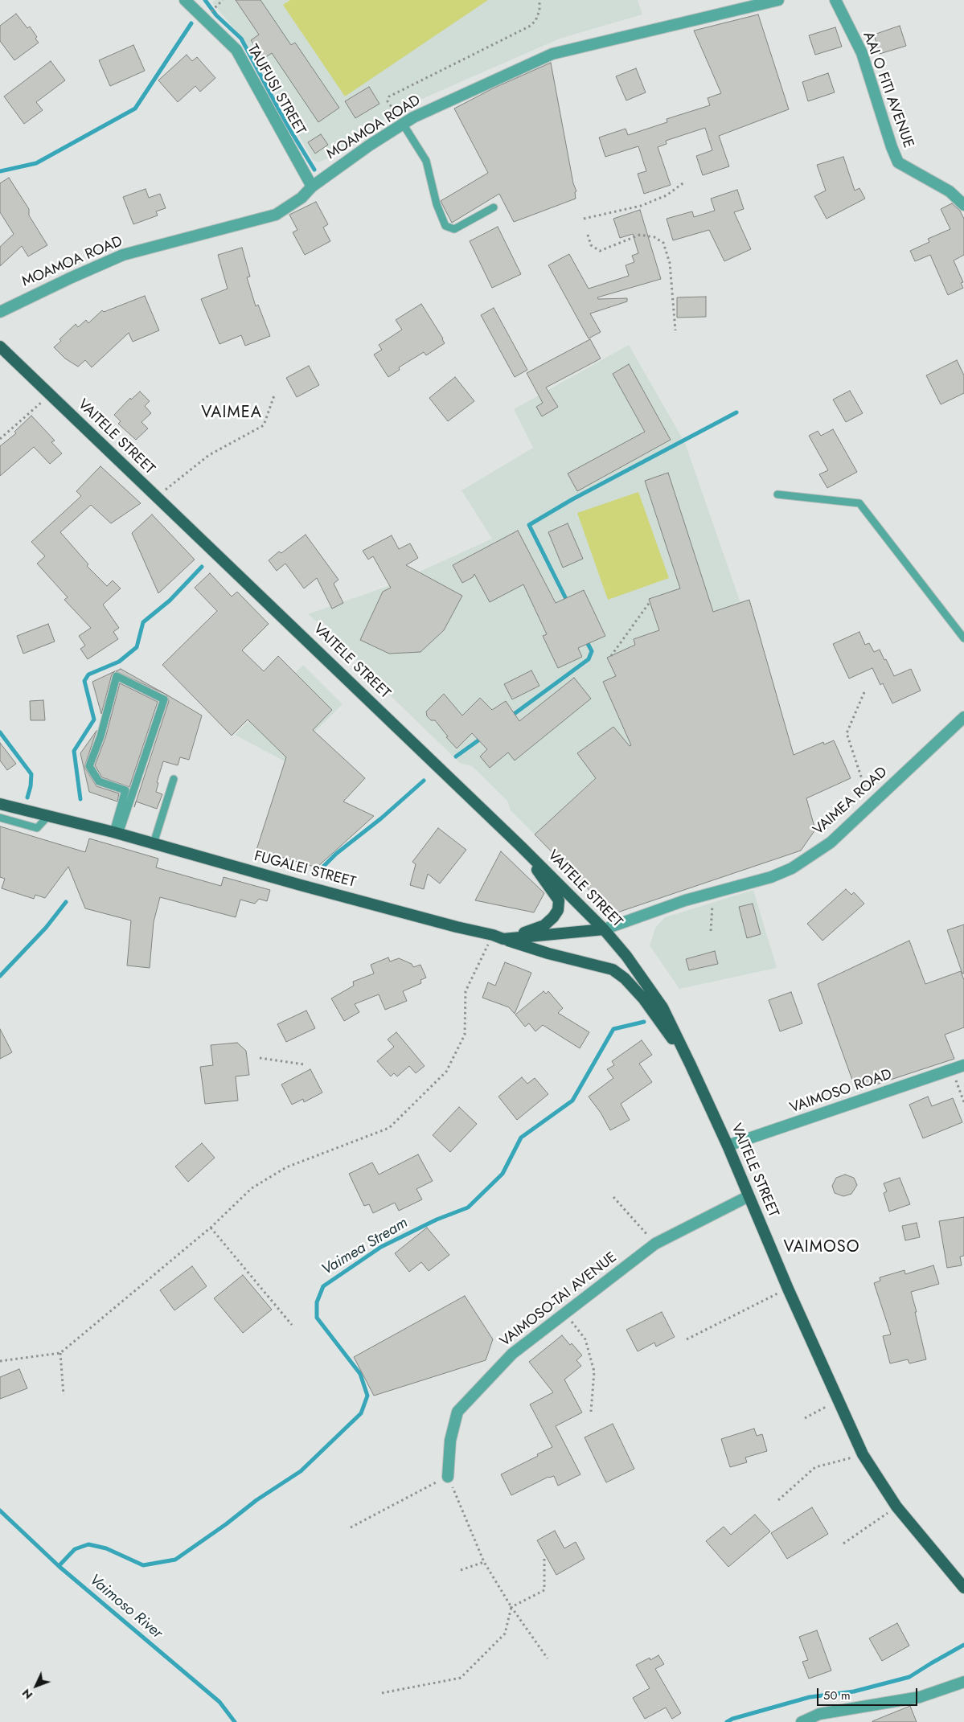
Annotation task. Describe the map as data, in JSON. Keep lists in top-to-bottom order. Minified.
{"streets":{"main road":["VAITELE STREET","FUGALEI STREET"],"street":["TAUFUSI STREET","AAI O FITI AVENUE","MOAMOA ROAD","VAIMEA ROAD","VAIMOSO ROAD","VAIMOSO-TAI AVENUE"]},"crossings":[["TAUFUSI STREET","MOAMOA ROAD"],["VAITELE STREET","VAIMEA ROAD"],["VAITELE STREET","FUGALEI STREET"],["VAITELE STREET","VAIMOSO ROAD"],["VAITELE STREET","VAIMOSO-TAI AVENUE"],["VAIMEA ROAD","FUGALEI STREET"]],"districts":["VAIMEA","VAIMOSO"],"water":["Vaimea Stream","Vaimoso River"],"scale_bar":"50 m","north":"bottom left"}
